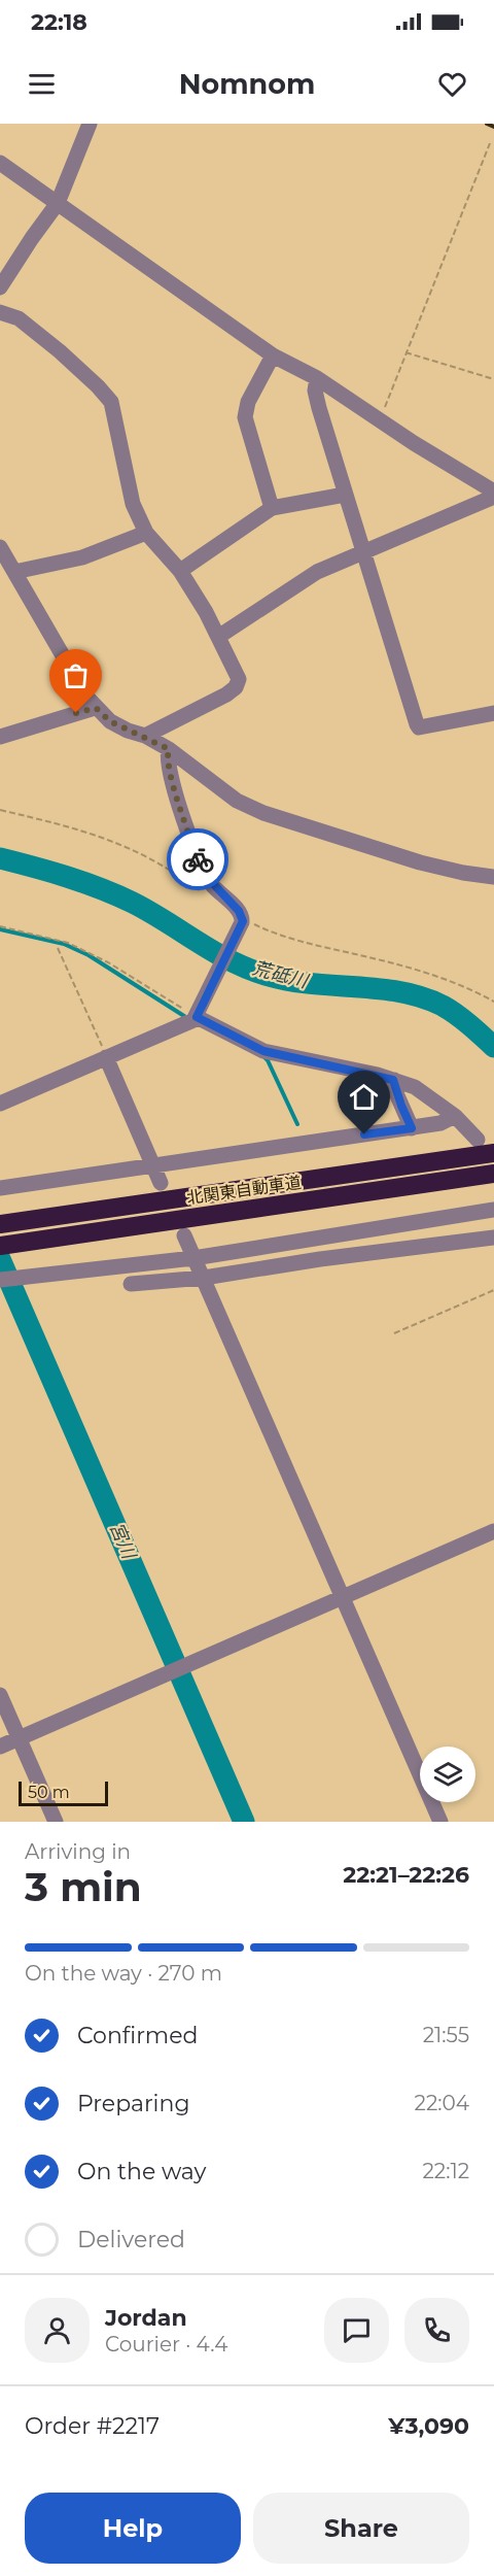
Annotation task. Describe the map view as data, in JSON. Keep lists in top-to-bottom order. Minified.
{"streets":{"highway":["北関東自動車道"]},"water":["荒砥川","宮川"],"scale_bar":"50 m","page":{"status":"22:18","header":"Nomnom","scale":"50 m","heading":["3 min","Arriving in","22:21–22:26"],"panel":["Jordan","Courier · 4.4","Order #2217","¥3,090"],"bar":"On the way · 270 m","list":[["Confirmed","21:55"],["Preparing","22:04"],["On the way","22:12"],"Delivered"],"buttons":["Help","Share"]}}
